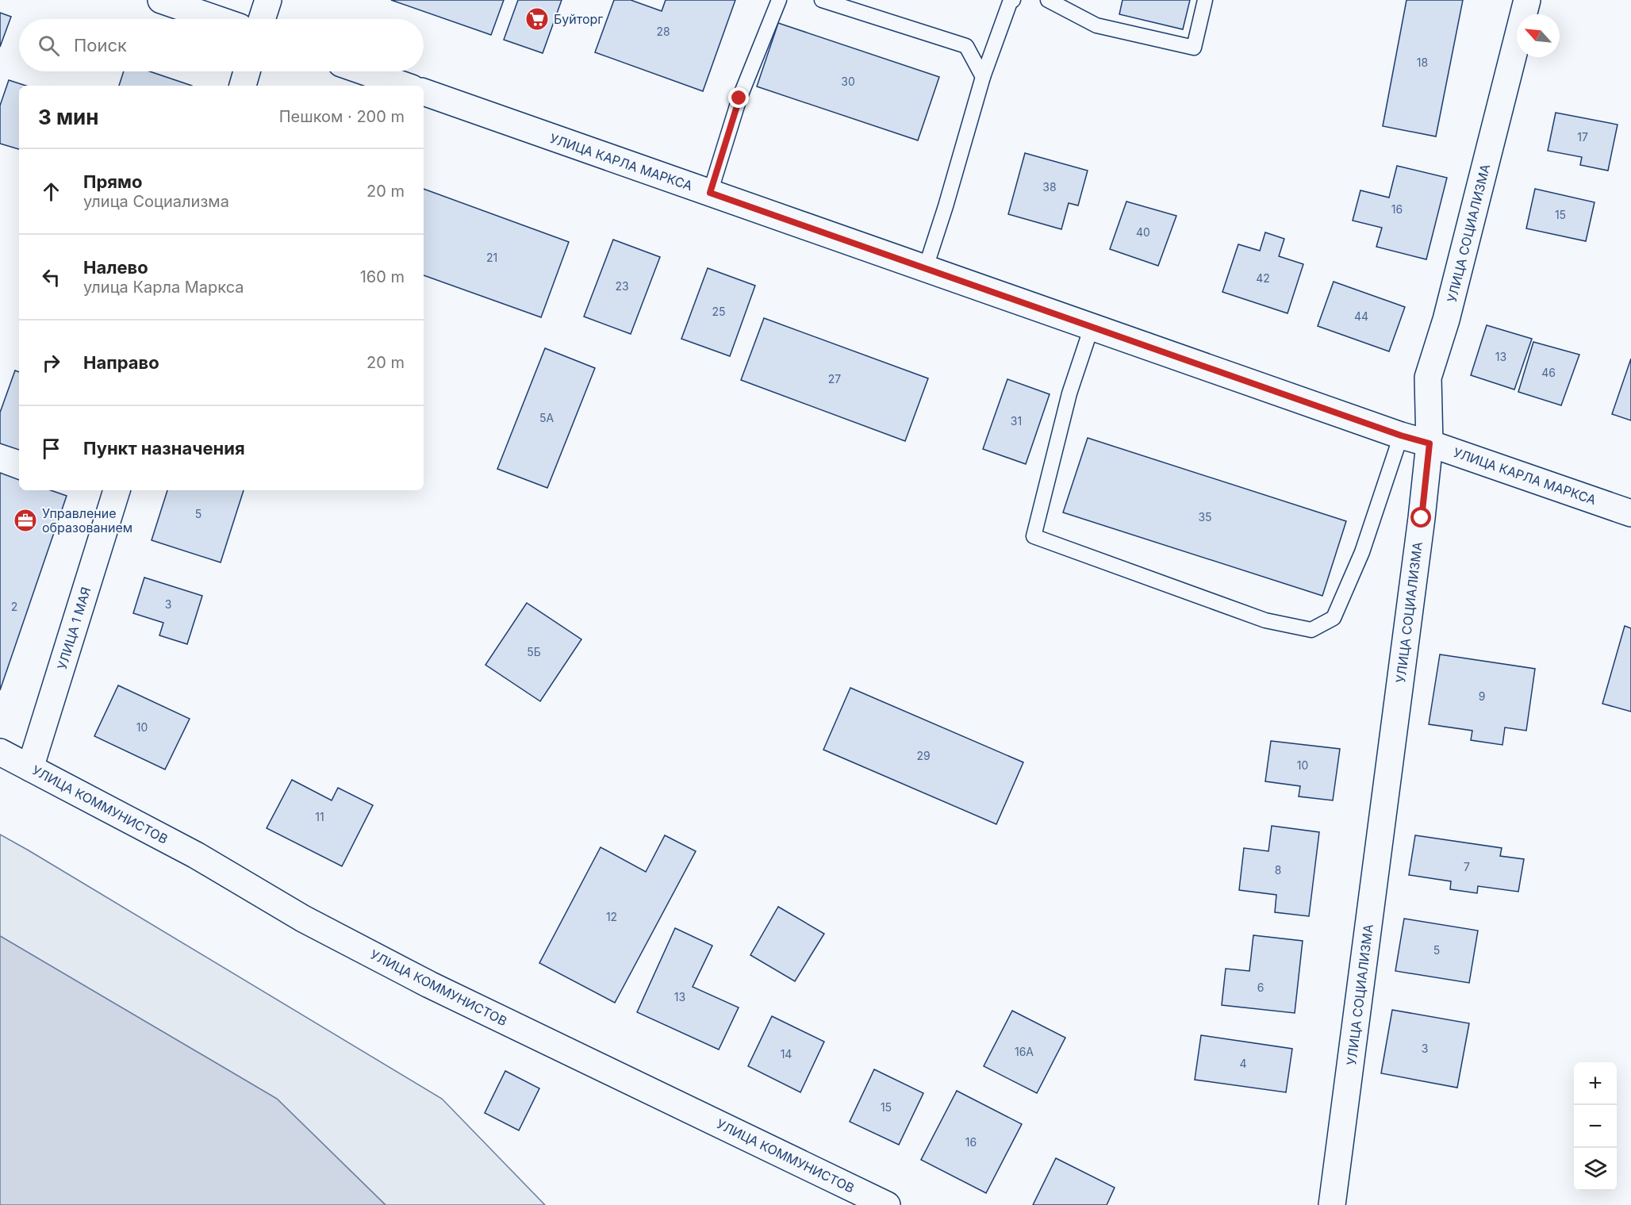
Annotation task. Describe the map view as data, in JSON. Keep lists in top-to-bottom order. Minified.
{"streets":{"street":["УЛИЦА КАРЛА МАРКСА","УЛИЦА СОЦИАЛИЗМА","УЛИЦА 1 МАЯ","УЛИЦА КОММУНИСТОВ"]},"crossings":[["УЛИЦА КАРЛА МАРКСА","УЛИЦА СОЦИАЛИЗМА"],["УЛИЦА 1 МАЯ","УЛИЦА КОММУНИСТОВ"]],"places":{"supermarket":["Буйторг"],"office":["Управление образованием"]},"house_numbers":["28","18","30","17","38","16","15","40","21","42","23","25","44","13","46","27","5А","31","5","35","3","2","5Б","9","10","29","10","11","7","8","12","5","6","13","3","16А","14","4","15","16"],"north":"top left","page":{"search":"Поиск","heading":["3 мин","Пешком · 200 m"],"list":[["Прямо","улица Социализма","20 m"],["Налево","улица Карла Маркса","160 m"],["Направо","20 m"],"Пункт назначения"],"map_buttons":["+","−"]}}
